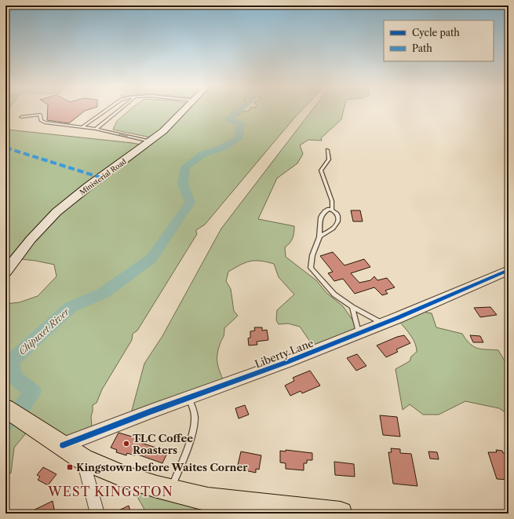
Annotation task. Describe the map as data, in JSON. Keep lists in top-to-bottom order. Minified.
{"streets":{"main road":["Ministerial Road"],"street":["Liberty Lane"]},"districts":["WEST KINGSTON"],"water":["Chipuxet River"],"places":{"other":["TLC Coffee Roasters"],"transit":["Kingstown before Waites Corner"]},"legend":["Cycle path","Path"]}
